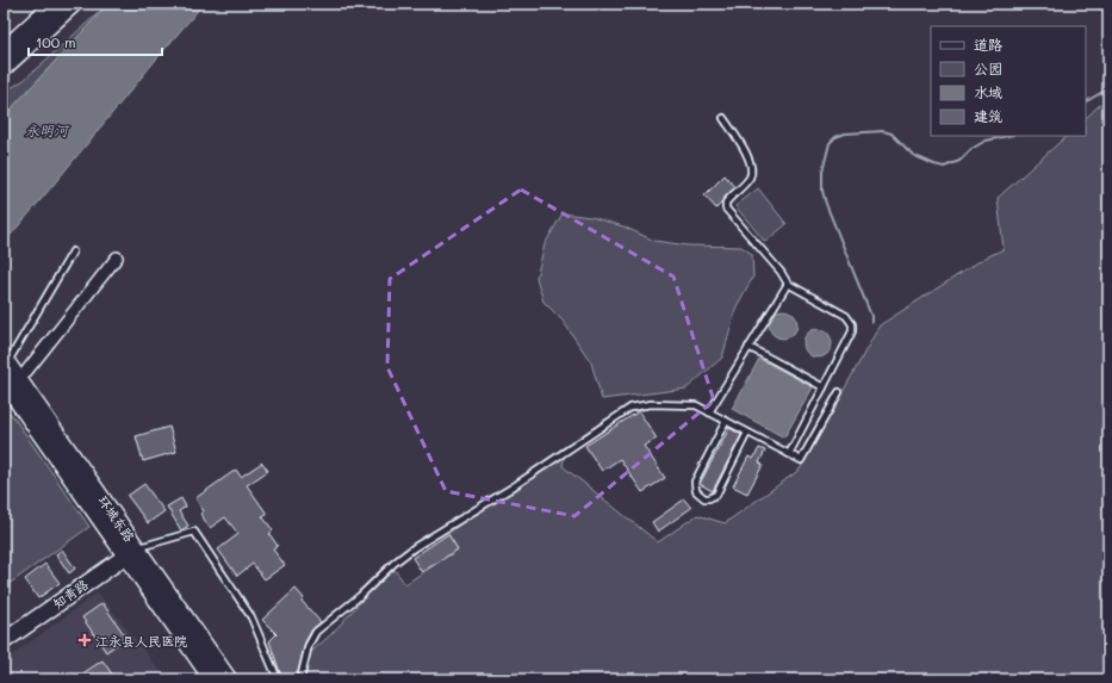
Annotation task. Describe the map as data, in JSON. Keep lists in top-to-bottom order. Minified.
{"streets":{"main road":["环城东路","知青路"]},"crossings":[["环城东路","知青路"]],"water":["永明河"],"places":{"health":["江永县人民医院"]},"legend":["道路","公园","水域","建筑"],"scale_bar":"100 m"}
